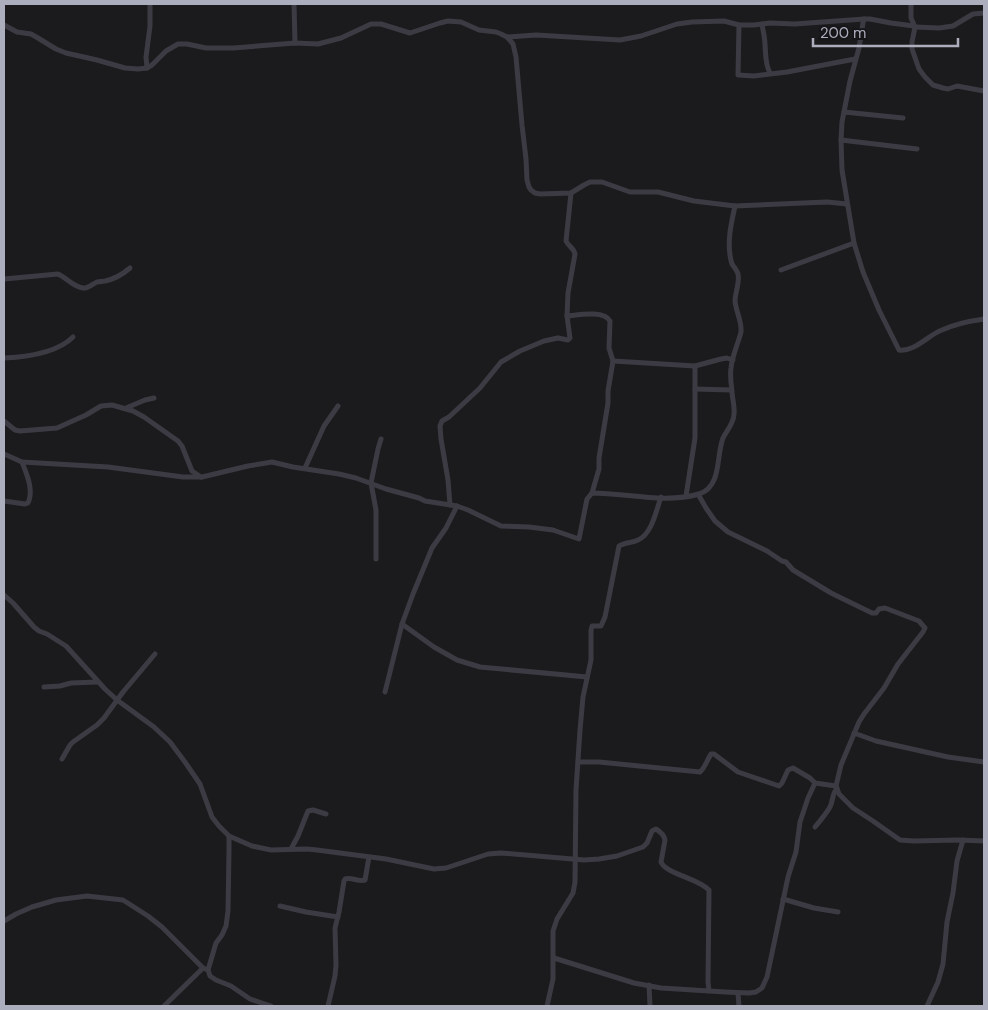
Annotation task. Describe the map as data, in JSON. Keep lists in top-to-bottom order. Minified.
{"scale_bar":"200 m"}
